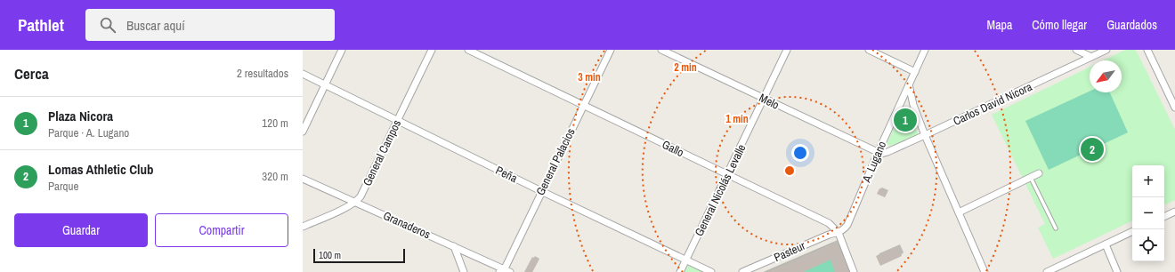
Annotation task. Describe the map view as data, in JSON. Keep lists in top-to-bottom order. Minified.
{"streets":{"street":["Melo","Carlos David Nicora","Gallo","General Campos","General Palacios","A. Lugano","Peña","General Nicolás Levalle","Granaderos","Pasteur"]},"crossings":[["Melo","Carlos David Nicora"],["Melo","A. Lugano"],["Melo","General Nicolás Levalle"],["Carlos David Nicora","A. Lugano"],["Gallo","General Palacios"],["Gallo","A. Lugano"],["Gallo","General Nicolás Levalle"],["Gallo","Pasteur"],["General Campos","Peña"],["General Campos","Granaderos"],["General Palacios","Peña"],["General Palacios","Granaderos"],["A. Lugano","Pasteur"],["Peña","General Nicolás Levalle"]],"scale_bar":"100 m","north":"bottom left","page":{"header":"Pathlet","search":"Buscar aquí","nav":["Mapa","Cómo llegar","Guardados"],"heading":["Cerca","2 resultados"],"list":[{"mark":"1","name":"Plaza Nicora","note":"Parque · A. Lugano","value":"120 m"},{"mark":"2","name":"Lomas Athletic Club","note":"Parque","value":"320 m"}],"pins":["1","2"],"map_buttons":["+","−"],"buttons":["Guardar","Compartir"],"scale":"100 m"},"rings":["2 min","3 min","1 min"]}
